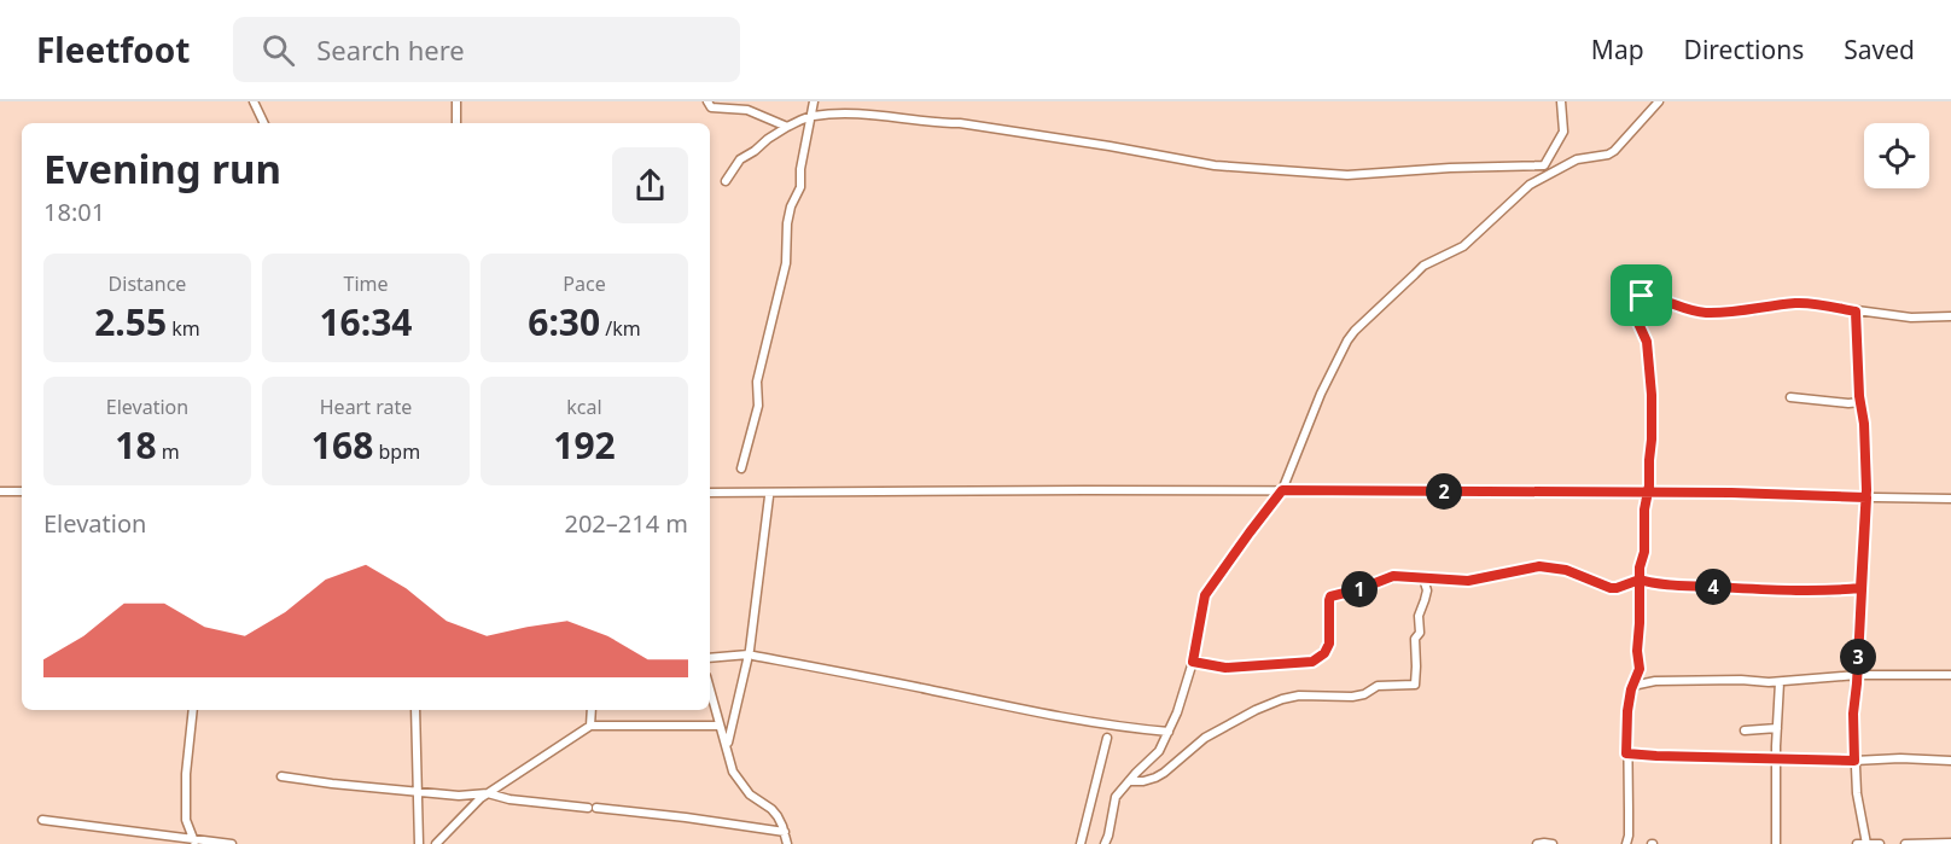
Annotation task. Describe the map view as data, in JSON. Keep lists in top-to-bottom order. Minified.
{"page":{"header":"Fleetfoot","search":"Search here","nav":["Map","Directions","Saved"],"heading":["Evening run","18:01"],"stats":[["Distance","2.55 km"],["Time","16:34"],["Pace","6:30 /km"],["Elevation","18 m"],["Heart rate","168 bpm"],["kcal","192"]],"pins":["2","4","1","3"],"chart":["Elevation","202–214 m"]}}
